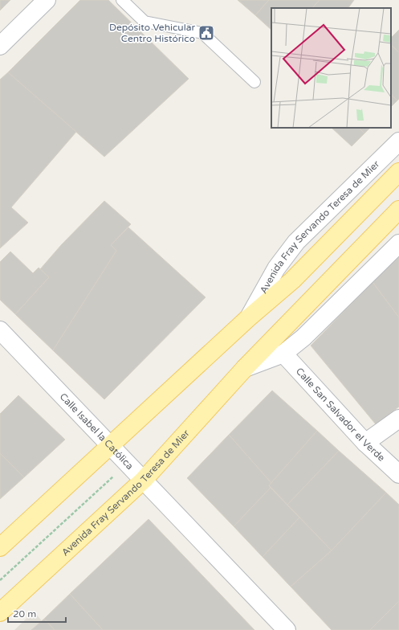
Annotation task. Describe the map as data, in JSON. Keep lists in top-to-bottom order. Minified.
{"streets":{"main road":["Avenida Fray Servando Teresa de Mier"],"street":["Calle San Salvador el Verde","Calle Isabel la Católica"]},"crossings":[["Avenida Fray Servando Teresa de Mier","Calle San Salvador el Verde"],["Avenida Fray Servando Teresa de Mier","Calle Isabel la Católica"]],"places":{"public building":["Depósito Vehicular Centro Histórico"]},"scale_bar":"20 m"}
